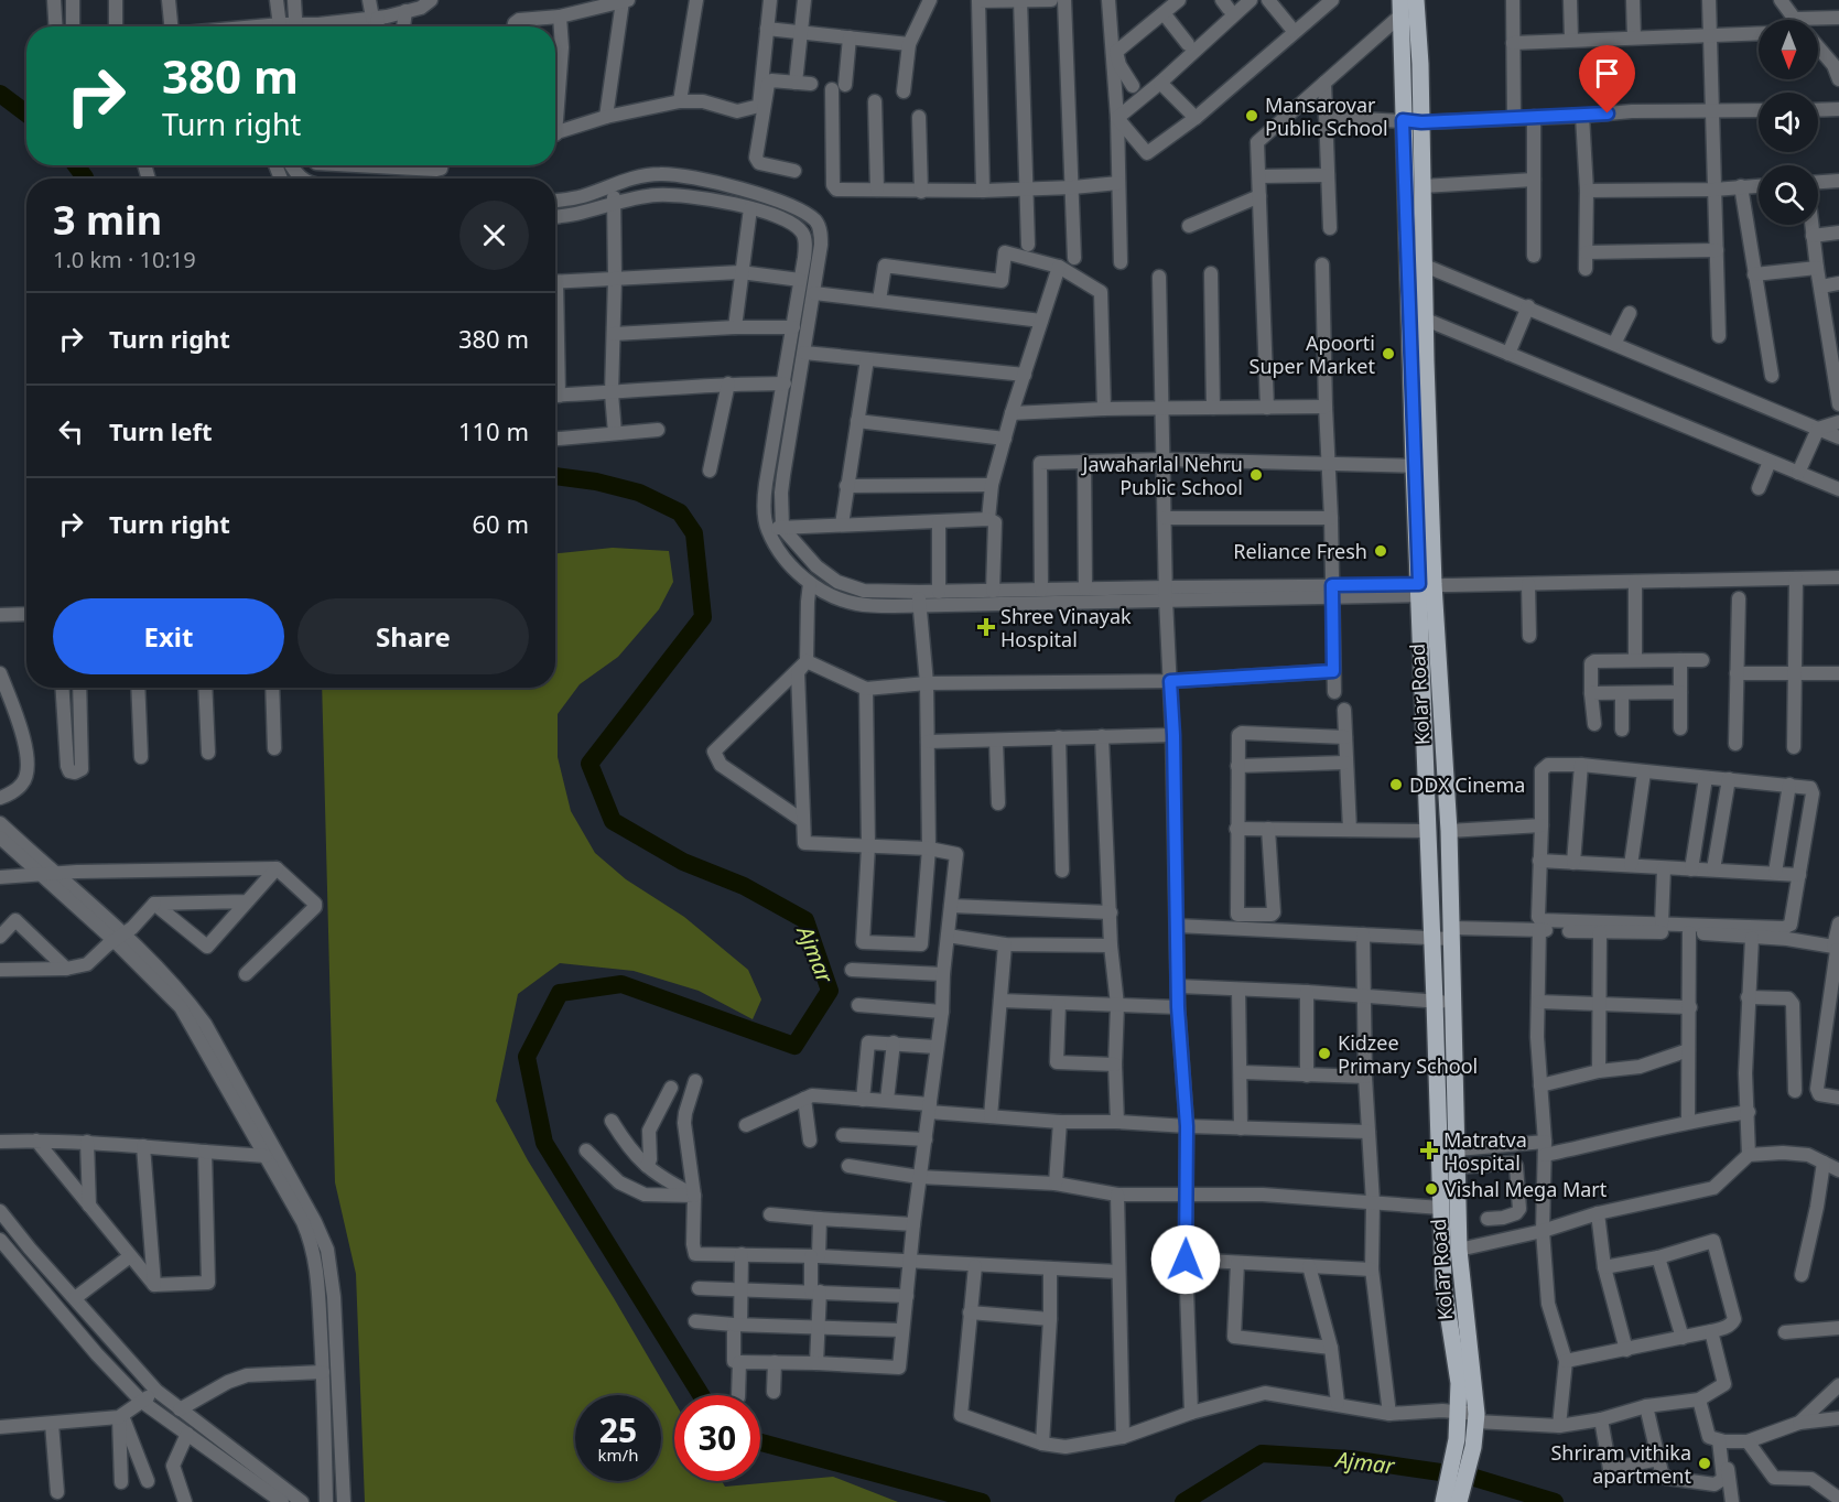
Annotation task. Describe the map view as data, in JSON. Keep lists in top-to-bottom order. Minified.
{"streets":{"main road":["Kolar Road"]},"water":["Ajmar"],"places":{"other":["Mansarovar Public School","Apoorti Super Market","Jawaharlal Nehru Public School","Reliance Fresh","DDX Cinema","Kidzee Primary School","Vishal Mega Mart","Shriram vithika apartment"],"health":["Shree Vinayak Hospital","Matratva Hospital"]},"north":"bottom","page":{"turn":["380 m","Turn right"],"heading":["3 min","1.0 km · 10:19"],"list":[{"name":"Turn right","value":"380 m"},{"name":"Turn left","value":"110 m"},{"name":"Turn right","value":"60 m"}],"buttons":["Exit","Share"],"speed":"25 km/h","limit":"30"}}
